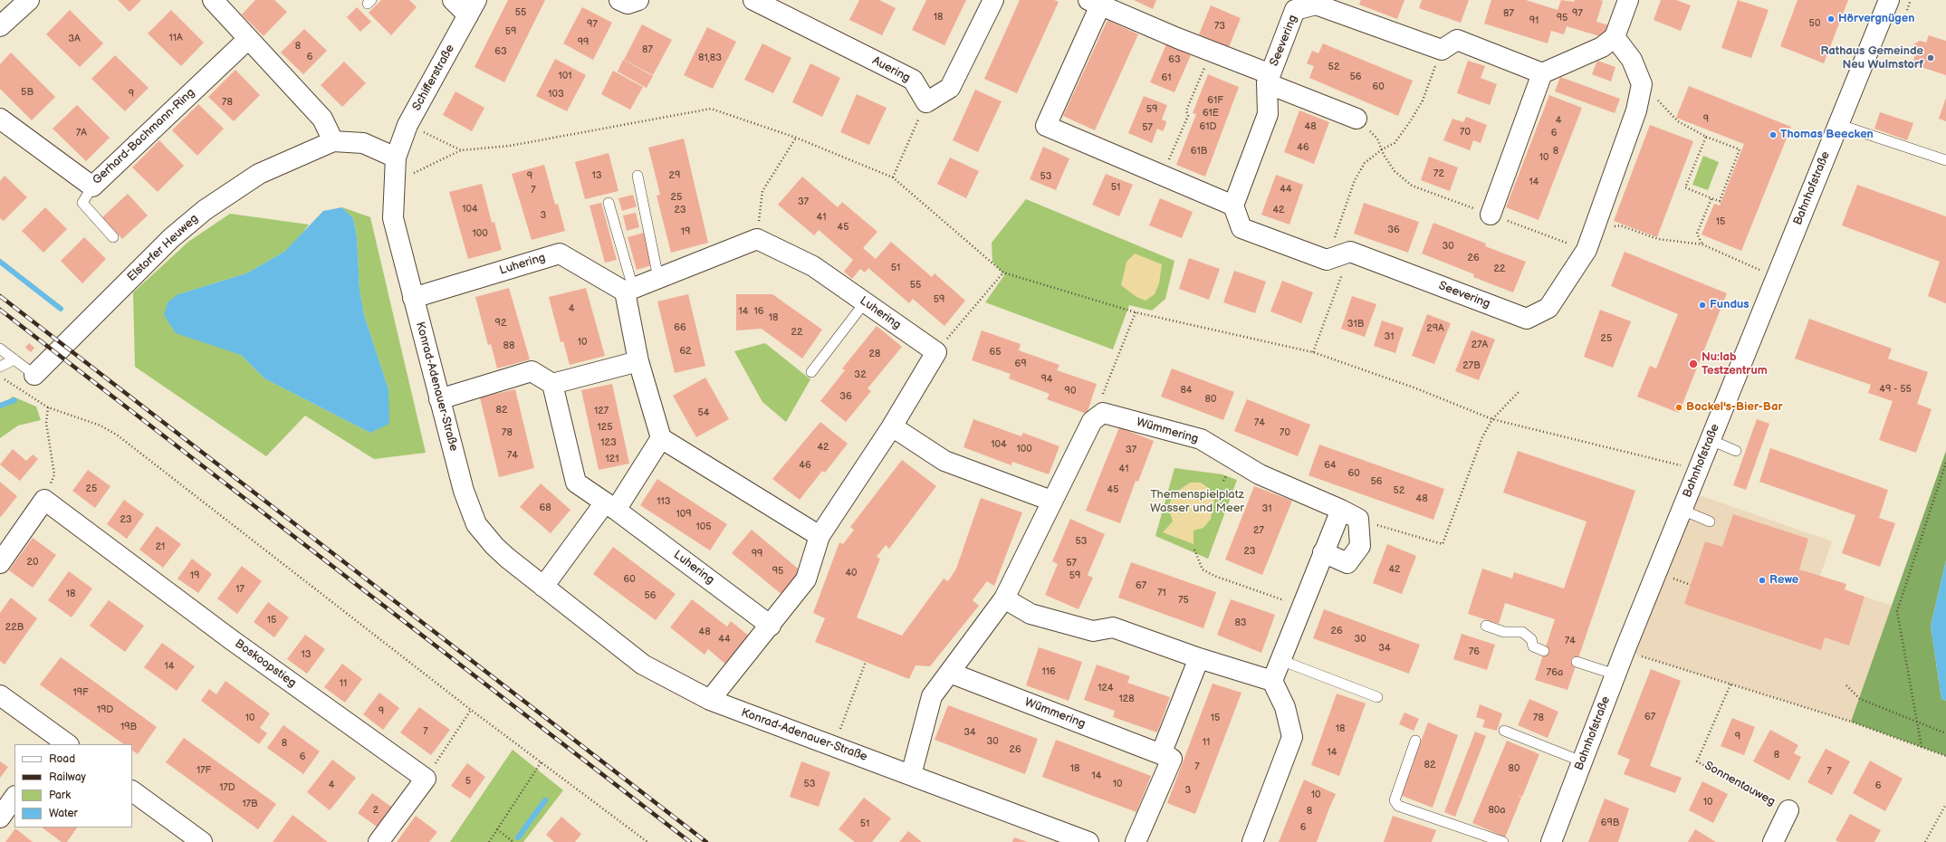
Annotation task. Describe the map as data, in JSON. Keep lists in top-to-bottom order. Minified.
{"streets":{"street":["Seevering","Auering","Schifferstraße","Gerhard-Bachmann-Ring","Bahnhofstraße","Elstorfer Heuweg","Luhering","Konrad-Adenauer-Straße","Wümmering","Boskoopstieg","Sonnentauweg"]},"crossings":[["Schifferstraße","Elstorfer Heuweg"],["Schifferstraße","Konrad-Adenauer-Straße"],["Elstorfer Heuweg","Konrad-Adenauer-Straße"],["Luhering","Konrad-Adenauer-Straße"],["Konrad-Adenauer-Straße","Wümmering"]],"parks":["Themenspielplatz Wasser und Meer"],"places":["Hörvergnügen","Rathaus Gemeinde Neu Wulmstorf","Thomas Beecken","Fundus","Nu:lab Testzentrum","Bockel's-Bier-Bar","Rewe"],"house_numbers":["55","87","97","18","95","91","50","97","73","59","11A","3A","99","8","87","63","6","81,83","63","52","101","56","61","60","5B","9","103","61F","78","59","61E","9","4","61D","48","57","70","7A","6","46","61B","8","10","72","13","29","9","53","14","51","44","7","25","37","104","23","42","3","41","15","45","36","19","100","30","26","51","22","55","59","4","14","16","18","92","31B","66","29A","22","31","25","10","27A","88","62","65","28","69","27B","32","94","49 - 55","84","90","36","80","82","127","54","74","125","78","70","123","104","42","100","37","74","121","46","64","41","60","56","25","45","52","48","113","68","31","109","23","105","27","53","21","23","99","20","57","42","95","40","19","59","60","67","17","71","18","56","75","15","83","22B","26","48","44","30","74","34","76","13","14","116","76a","11","124","19F","128","19D","9","67","10","15","78","19B","18","7","34","9","30","11","8","26","14","8","6","82","7","18","80","17F","7","14","5","53","10","4","6","17D","3","10","10","17B","2","80a","8","69B","51","6"],"legend":["Road","Railway","Park","Water"]}
